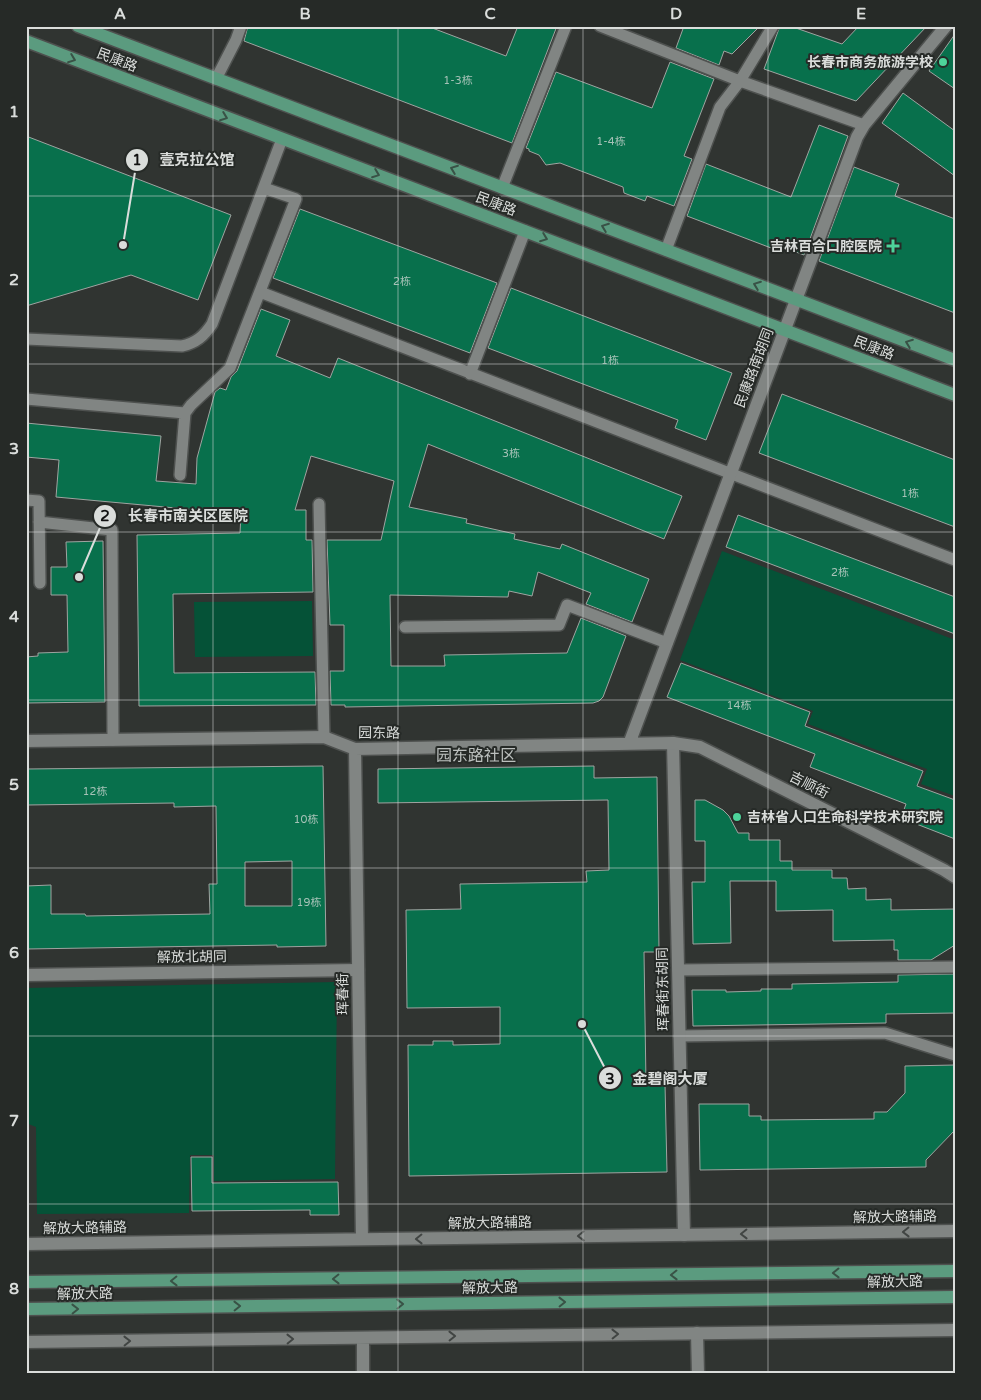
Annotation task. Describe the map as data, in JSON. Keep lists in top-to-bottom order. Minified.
{"streets":{"main road":["民康路","解放大路"],"street":["民康路南胡同","园东路","吉顺街","解放北胡同","珲春街东胡同","珲春街","解放大路辅路"]},"crossings":[["民康路","民康路南胡同"],["民康路南胡同","园东路"],["园东路","吉顺街"],["园东路","珲春街东胡同"],["园东路","珲春街"],["吉顺街","珲春街东胡同"],["解放北胡同","珲春街"],["珲春街东胡同","解放大路辅路"],["珲春街","解放大路辅路"]],"districts":["园东路社区"],"places":{"other":["长春市商务旅游学校","壹克拉公馆","长春市南关区医院","吉林省人口生命科学技术研究院","金碧阁大厦"],"health":["吉林百合口腔医院"]},"house_numbers":["1-3栋","1-4栋","2栋","1栋","3栋","1栋","2栋","14栋","12栋","10栋","19栋"],"grid":{"columns":["A","B","C","D","E"],"rows":["1","2","3","4","5","6","7","8"]}}
